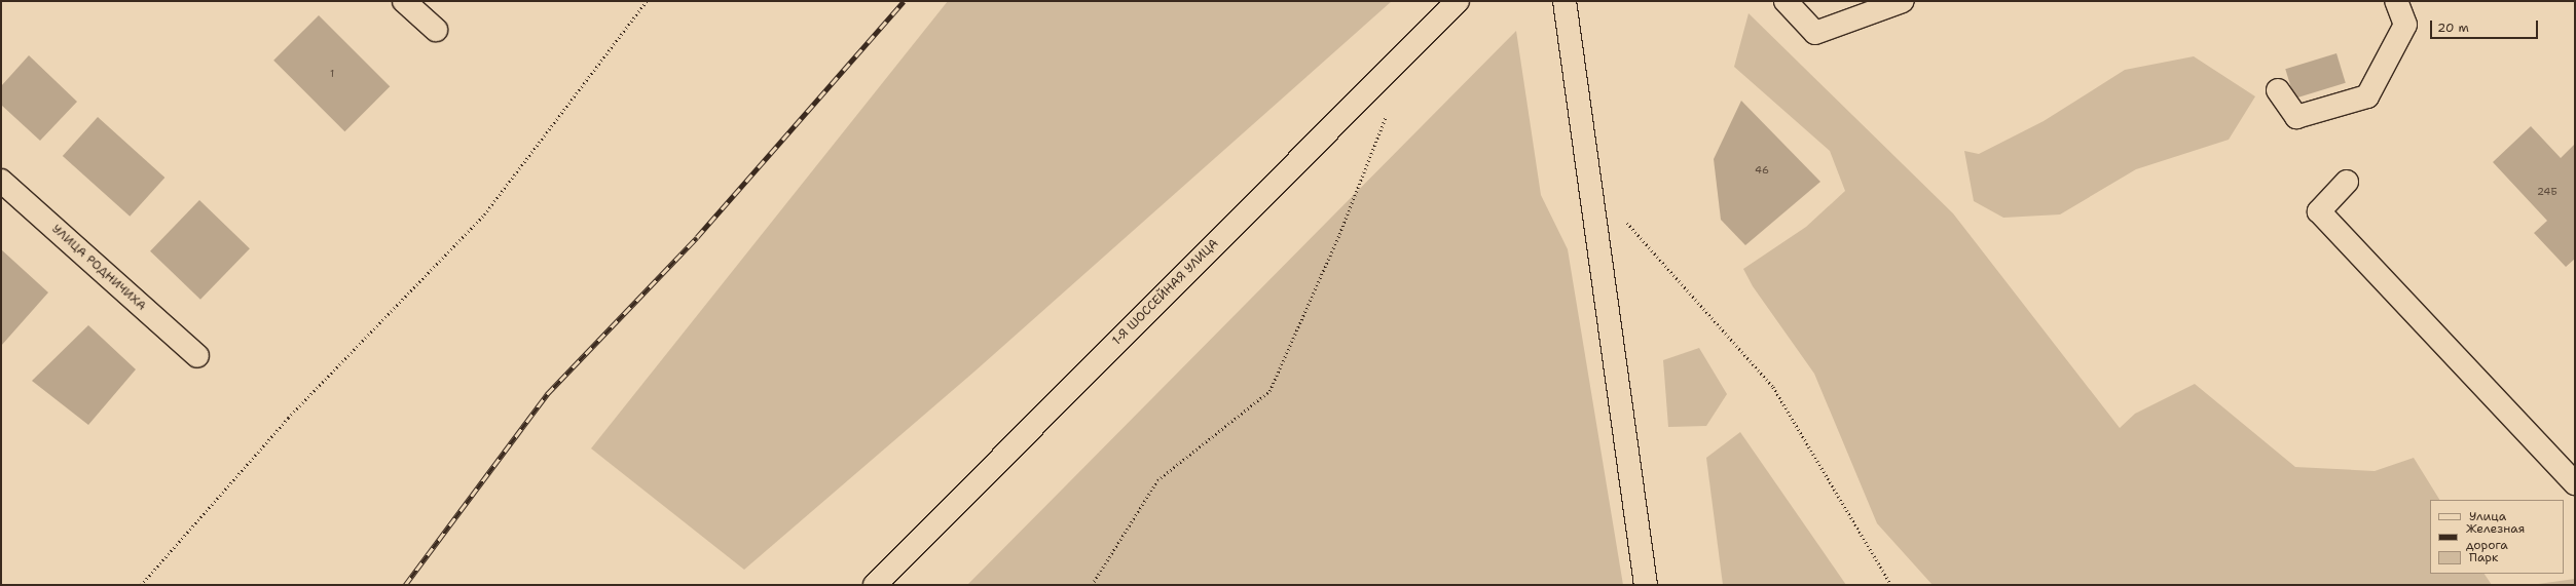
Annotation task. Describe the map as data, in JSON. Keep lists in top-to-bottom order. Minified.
{"streets":{"street":["УЛИЦА РОДНИЧИХА","1-Я ШОССЕЙНАЯ УЛИЦА"]},"house_numbers":["1","46","24Б"],"legend":["Улица","Железная дорога","Парк"],"scale_bar":"20 m"}
